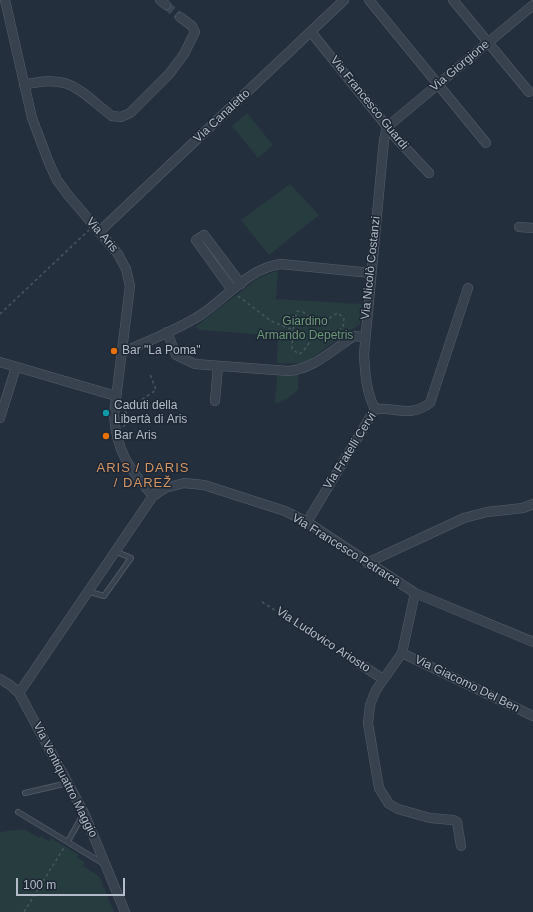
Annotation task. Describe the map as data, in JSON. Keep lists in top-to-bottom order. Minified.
{"streets":{"street":["Via Giorgione","Via Francesco Guardi","Via Canaletto","Via Aris","Via Nicolò Costanzi","Via Fratelli Cervi","Via Francesco Petrarca","Via Ludovico Ariosto","Via Giacomo Del Ben","Via Ventiquattro Maggio"]},"crossings":[["Via Giorgione","Via Francesco Guardi"],["Via Giorgione","Via Nicolò Costanzi"],["Via Francesco Guardi","Via Canaletto"],["Via Francesco Guardi","Via Nicolò Costanzi"],["Via Canaletto","Via Aris"],["Via Aris","Via Francesco Petrarca"],["Via Nicolò Costanzi","Via Fratelli Cervi"],["Via Fratelli Cervi","Via Francesco Petrarca"],["Via Francesco Petrarca","Via Ludovico Ariosto"],["Via Francesco Petrarca","Via Ventiquattro Maggio"],["Via Ludovico Ariosto","Via Giacomo Del Ben"]],"districts":["ARIS / DARIS / DAREŽ"],"parks":["Giardino Armando Depetris"],"places":["Bar \"La Poma\"","Caduti della Libertà di Aris","Bar Aris"],"scale_bar":"100 m"}
